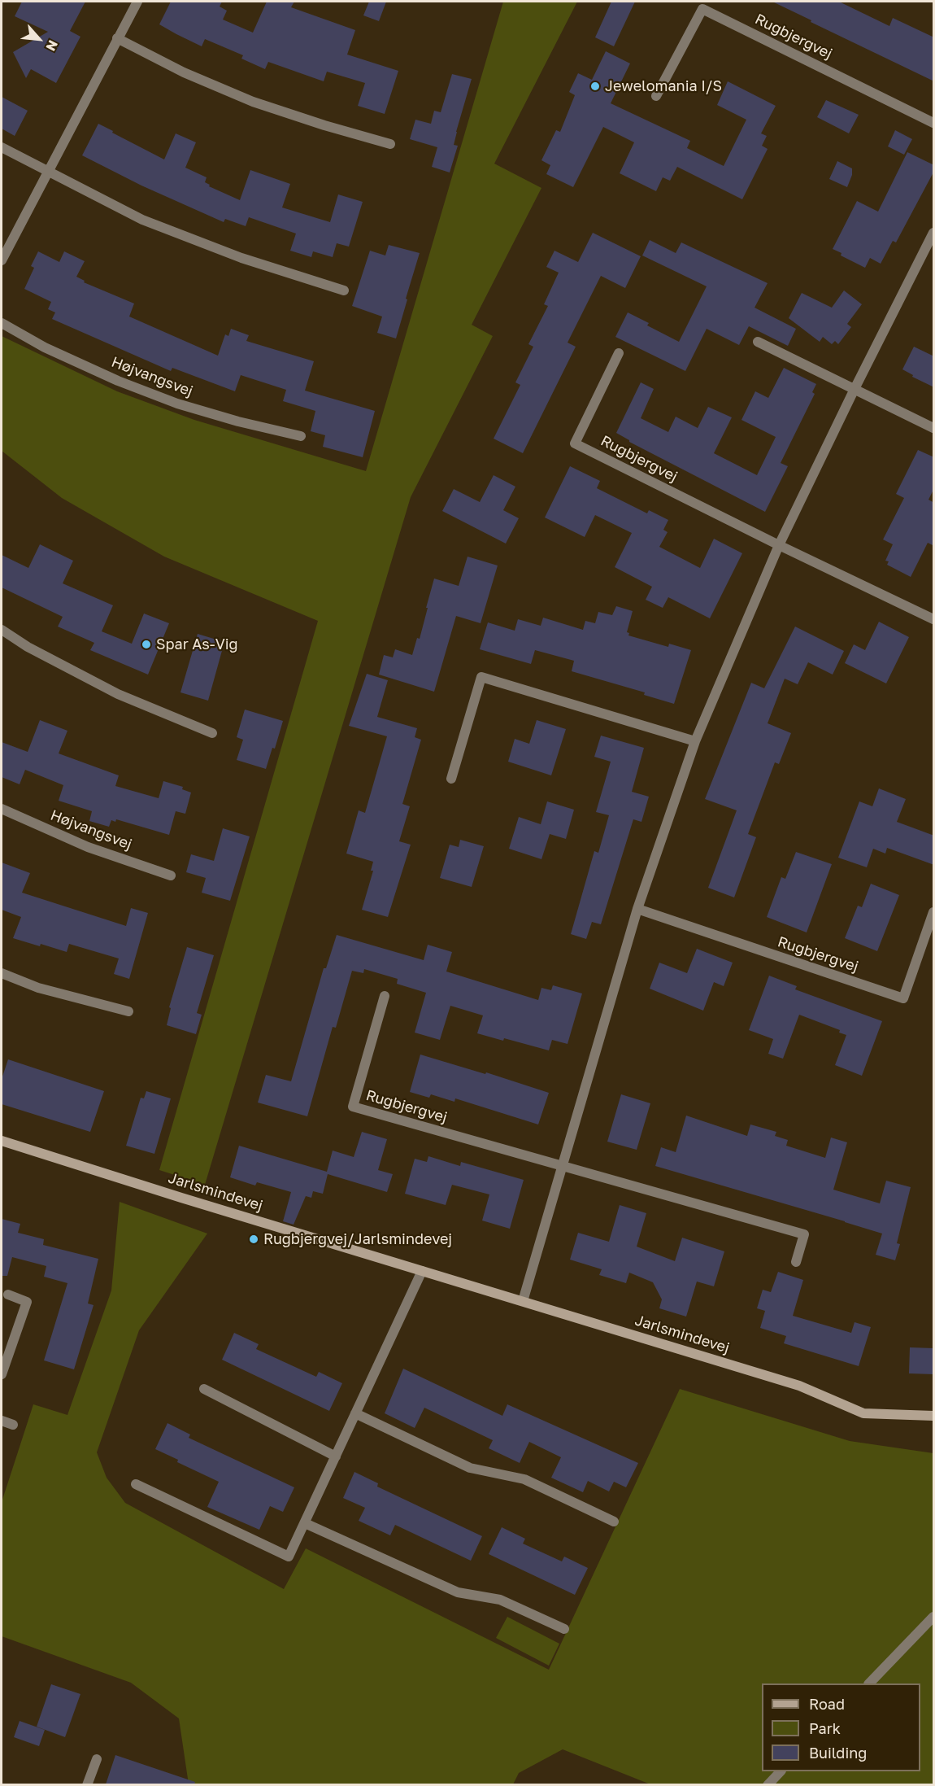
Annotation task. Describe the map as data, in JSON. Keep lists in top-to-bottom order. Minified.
{"streets":{"street":["Rugbjergvej","Højvangsvej","Jarlsmindevej"]},"places":["Jewelomania I/S","Spar As-Vig","Rugbjergvej/Jarlsmindevej"],"legend":["Road","Park","Building"],"north":"bottom right"}
